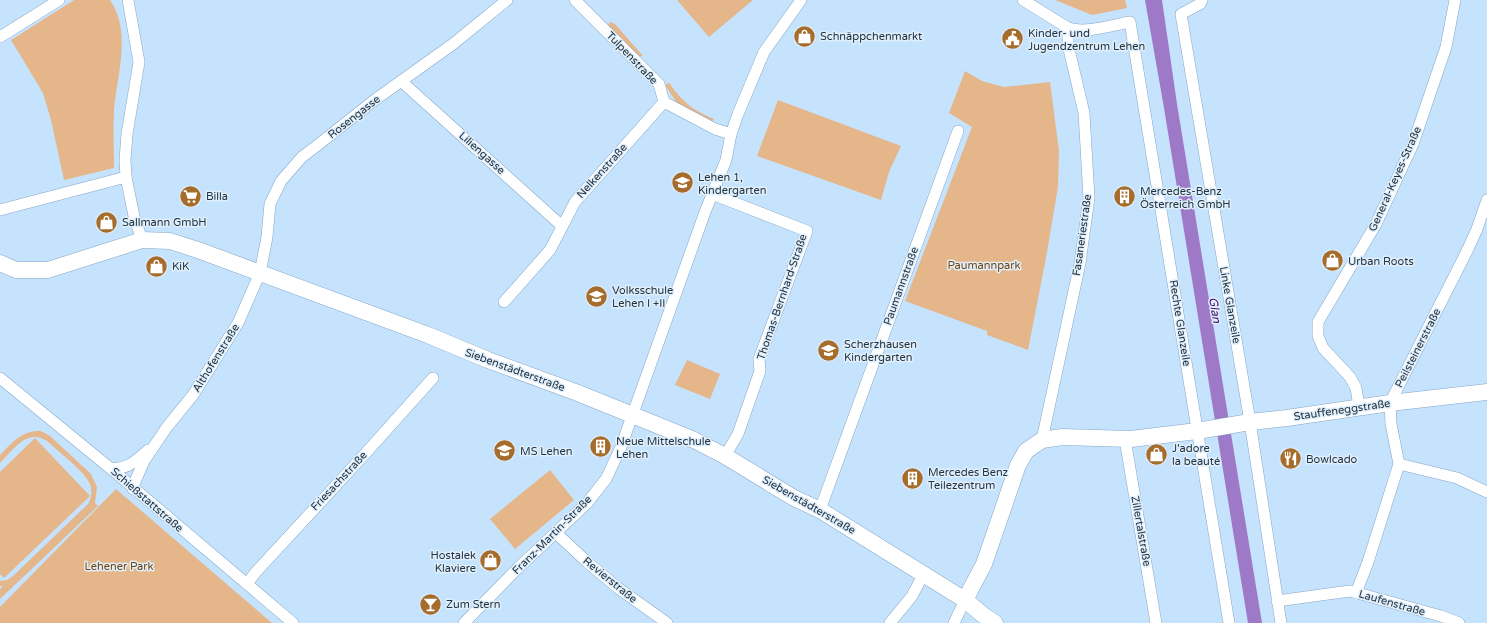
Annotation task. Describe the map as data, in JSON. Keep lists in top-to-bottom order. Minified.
{"streets":{"street":["Tulpenstraße","Rosengasse","Liliengasse","Nelkenstraße","General-Keyes-Straße","Fasaneriestraße","Paumannstraße","Thomas-Bernhard-Straße","Linke Glanzeile","Rechte Glanzeile","Peilsteinerstraße","Althofenstraße","Siebenstädterstraße","Stauffeneggstraße","Friesachstraße","Schießstattstraße","Zillertalstraße","Franz-Martin-Straße","Revierstraße","Laufenstraße"]},"crossings":[["Tulpenstraße","Nelkenstraße"],["Rosengasse","Liliengasse"],["Rosengasse","Althofenstraße"],["Rosengasse","Siebenstädterstraße"],["Liliengasse","Nelkenstraße"],["General-Keyes-Straße","Stauffeneggstraße"],["Fasaneriestraße","Rechte Glanzeile"],["Paumannstraße","Siebenstädterstraße"],["Thomas-Bernhard-Straße","Siebenstädterstraße"],["Thomas-Bernhard-Straße","Franz-Martin-Straße"],["Linke Glanzeile","Stauffeneggstraße"],["Linke Glanzeile","Laufenstraße"],["Rechte Glanzeile","Stauffeneggstraße"],["Peilsteinerstraße","Stauffeneggstraße"],["Peilsteinerstraße","Laufenstraße"],["Althofenstraße","Siebenstädterstraße"],["Althofenstraße","Schießstattstraße"],["Siebenstädterstraße","Franz-Martin-Straße"],["Friesachstraße","Schießstattstraße"],["Franz-Martin-Straße","Revierstraße"]],"water":["Glan"],"parks":["Paumannpark","Lehener Park"],"places":{"shop":["Schnäppchenmarkt","Sallmann GmbH","Urban Roots","KiK","J'adore la beauté","Hostalek Klaviere"],"public building":["Kinder- und Jugendzentrum Lehen"],"school or university":["Lehen 1, Kindergarten","Volksschule Lehen I +II","Scherzhausen Kindergarten","MS Lehen"],"supermarket":["Billa"],"building":["Mercedes-Benz Österreich GmbH","Neue Mittelschule Lehen","Mercedes Benz Teilezentrum"],"restaurant":["Bowlcado"],"bar":["Zum Stern"]}}
